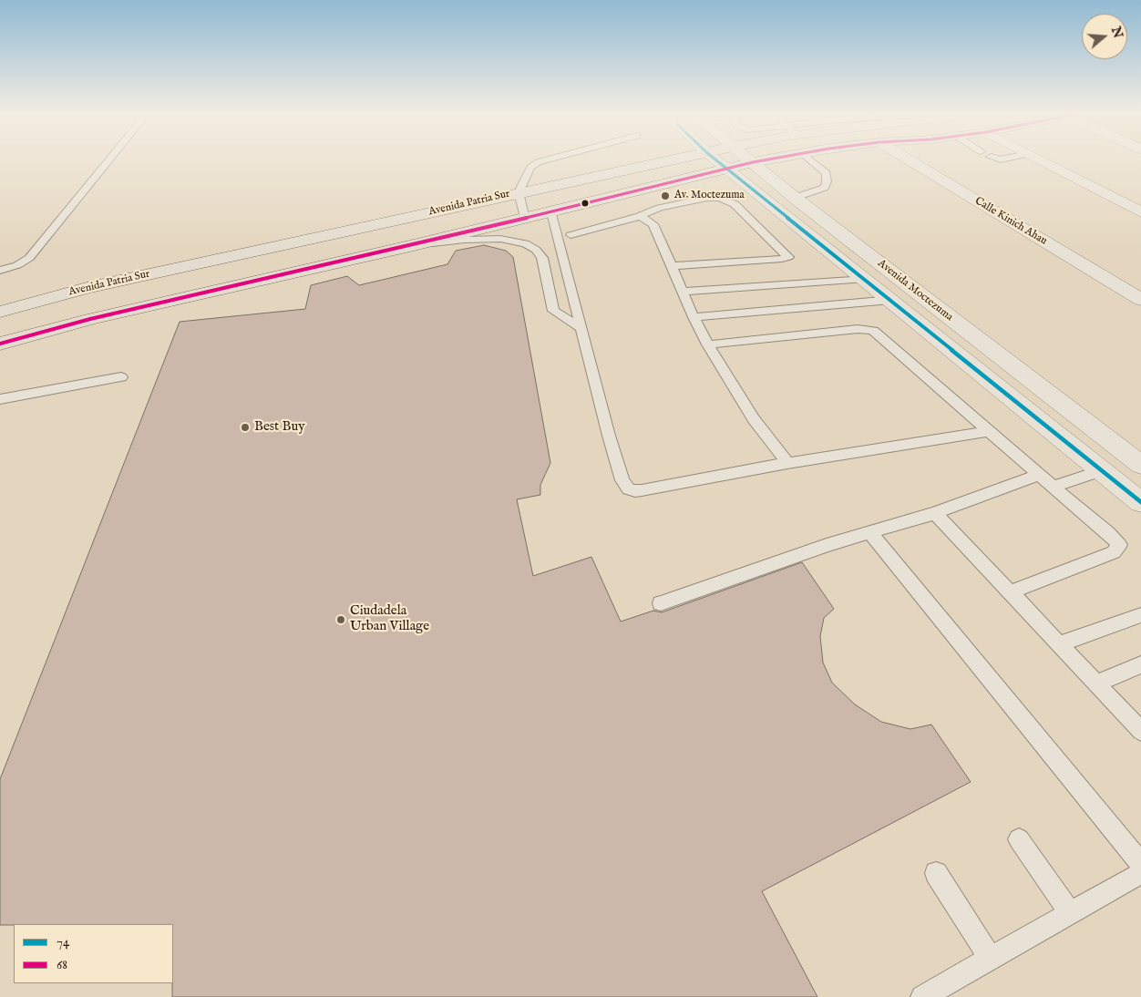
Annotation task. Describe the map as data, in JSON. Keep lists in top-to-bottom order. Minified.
{"streets":{"main road":["Avenida Patria Sur"],"street":["Calle Kinich Ahau","Avenida Moctezuma"]},"places":["Av. Moctezuma","Best Buy","Ciudadela Urban Village"],"lines":["transit line 74","transit line 68"],"legend":["74","68"],"north":"right"}
